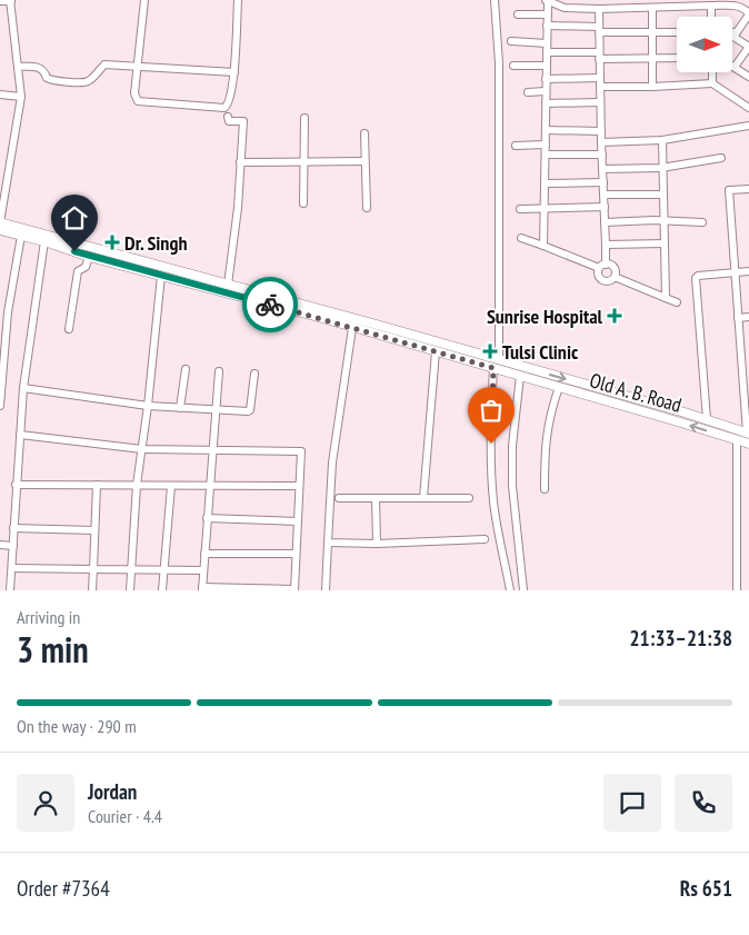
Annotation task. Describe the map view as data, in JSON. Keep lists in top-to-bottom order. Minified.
{"streets":{"main road":["Old A. B. Road"]},"places":{"health":["Dr. Singh","Sunrise Hospital","Tulsi Clinic"]},"north":"right","page":{"heading":["3 min","Arriving in","21:33–21:38"],"panel":["Jordan","Courier · 4.4","Order #7364","Rs 651"],"bar":"On the way · 290 m"}}
